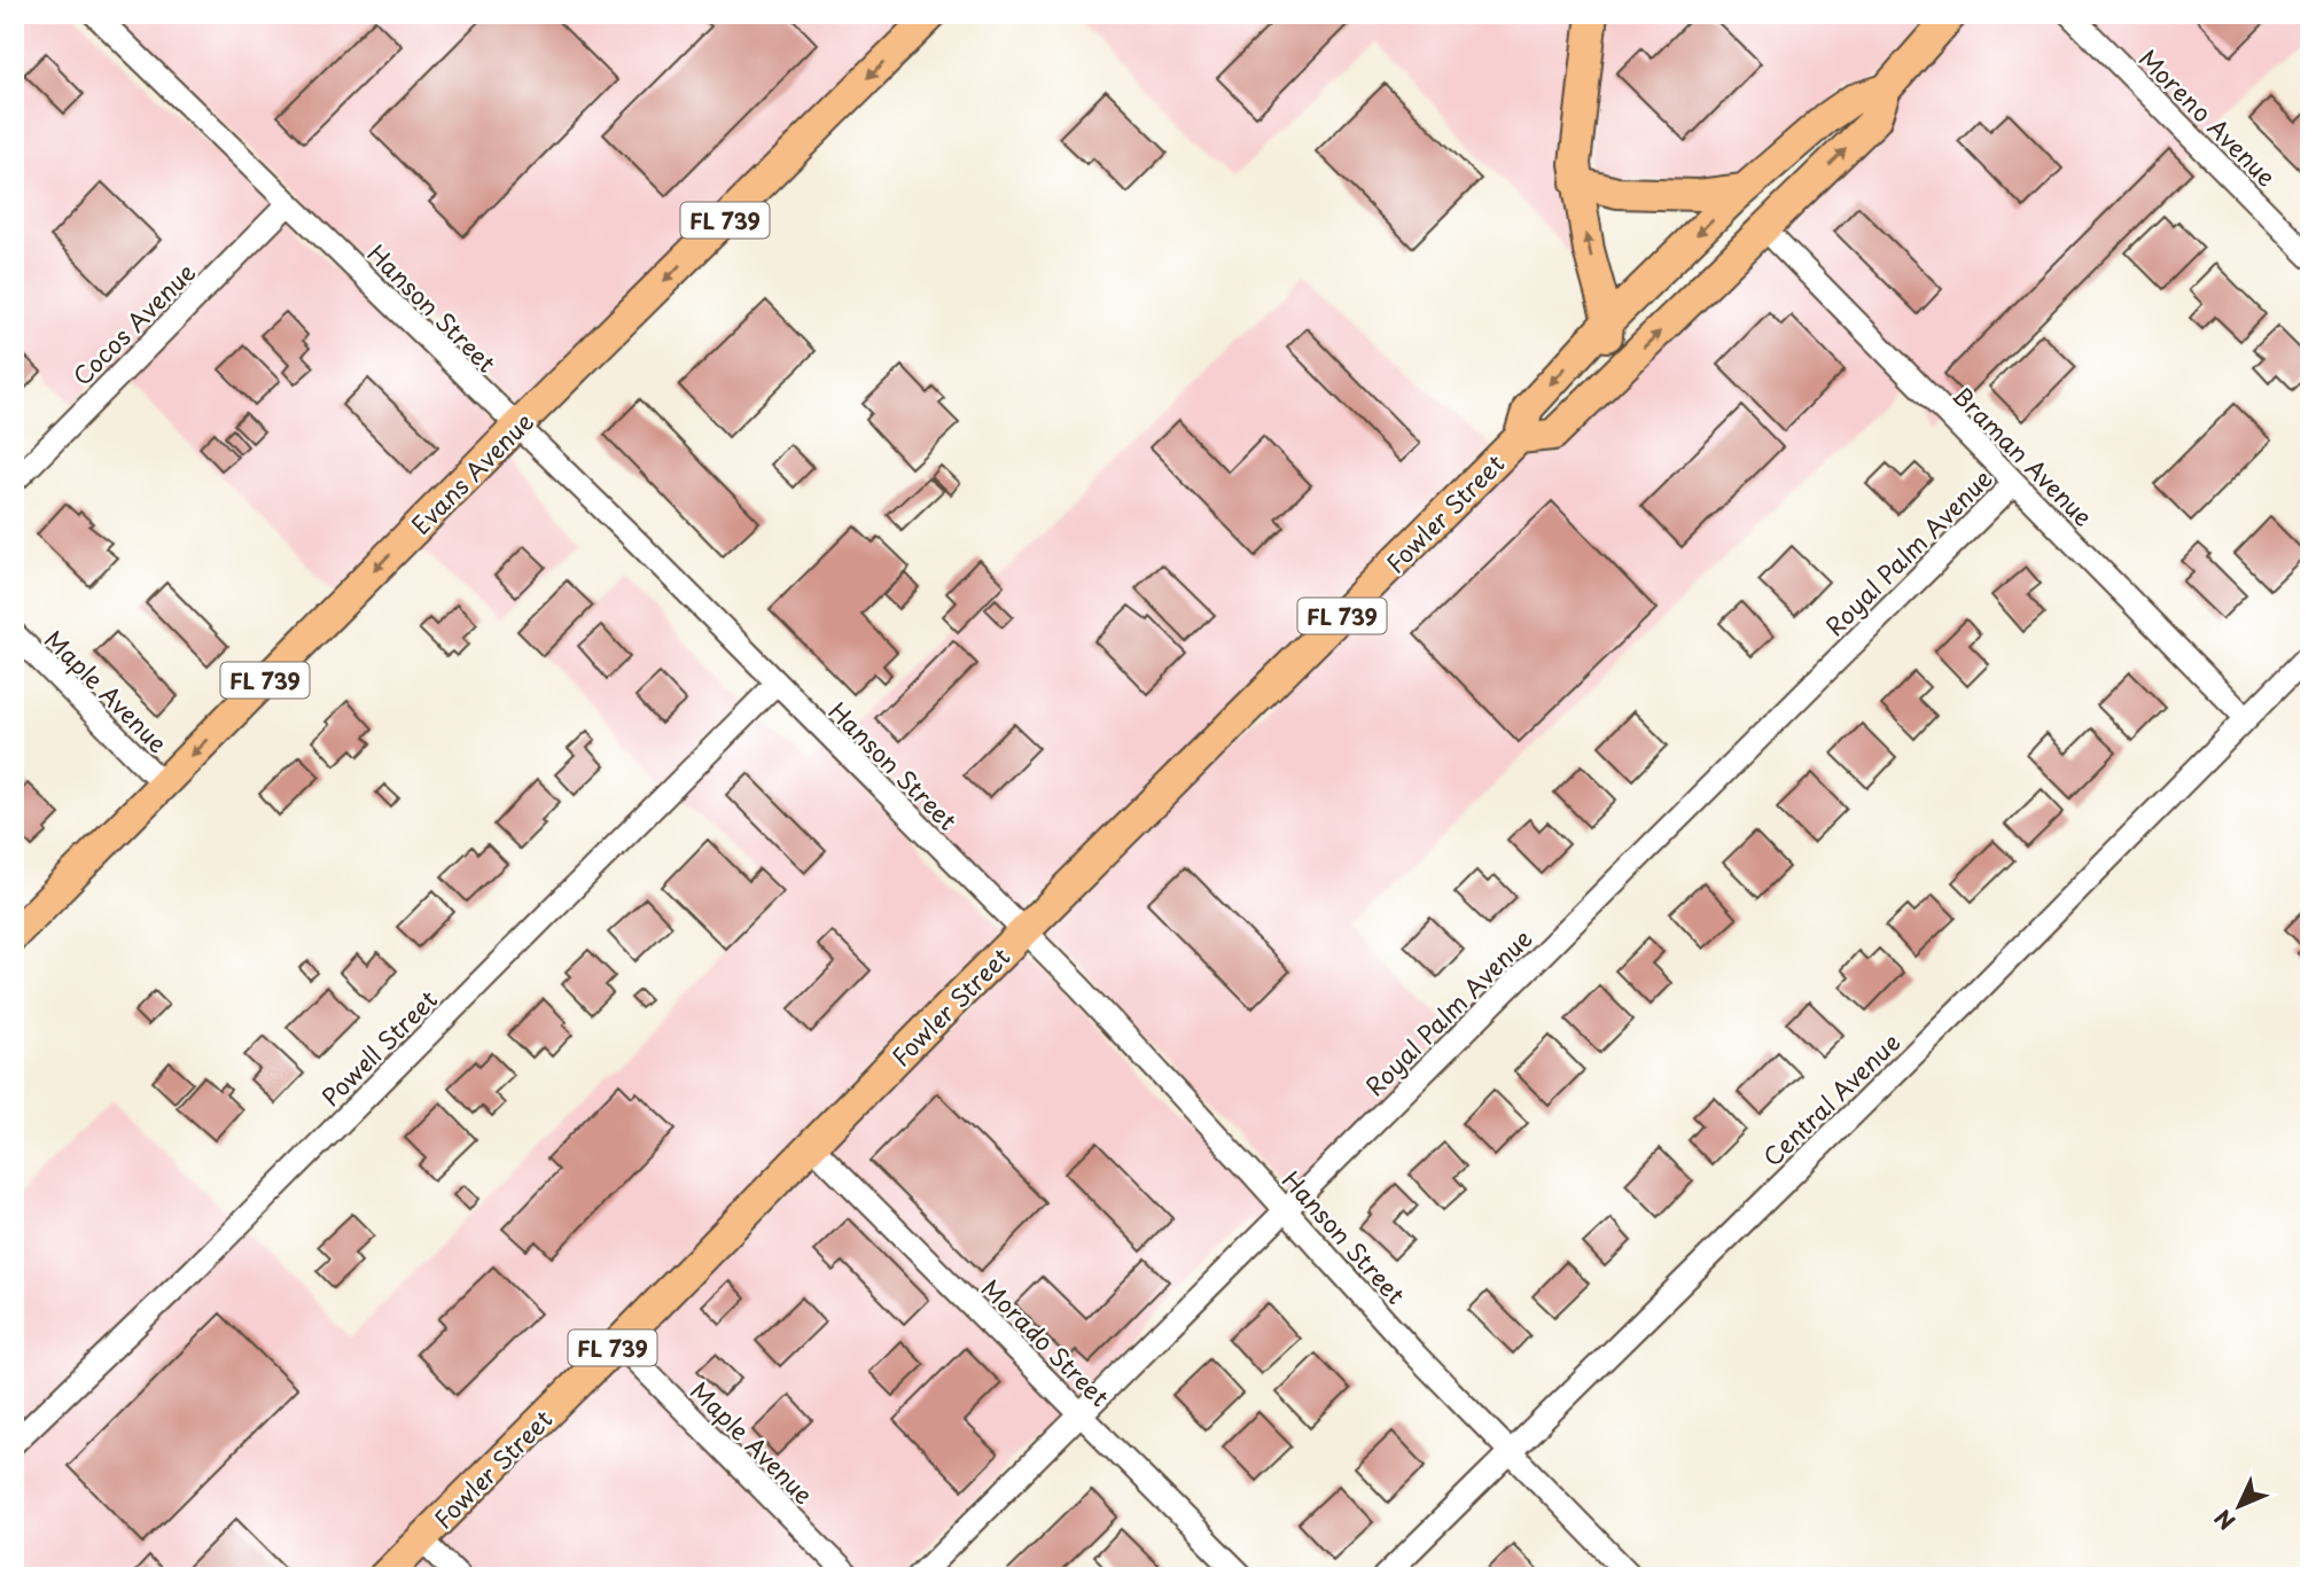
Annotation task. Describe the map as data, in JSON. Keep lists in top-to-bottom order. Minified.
{"streets":{"main road":["FL 739","Evans Avenue","Fowler Street"],"street":["Moreno Avenue","Hanson Street","Cocos Avenue","Braman Avenue","Royal Palm Avenue","Maple Avenue","Powell Street","Central Avenue","Morado Street"]},"crossings":[["Hanson Street","Cocos Avenue"],["Hanson Street","Evans Avenue"],["Hanson Street","Fowler Street"],["Hanson Street","Royal Palm Avenue"],["Hanson Street","Powell Street"],["Hanson Street","Central Avenue"],["Braman Avenue","Fowler Street"],["Braman Avenue","Royal Palm Avenue"],["Braman Avenue","Central Avenue"],["Evans Avenue","Maple Avenue"],["Fowler Street","Maple Avenue"],["Fowler Street","Morado Street"],["Royal Palm Avenue","Morado Street"]],"one_way":["Evans Avenue"],"north":"bottom left"}
